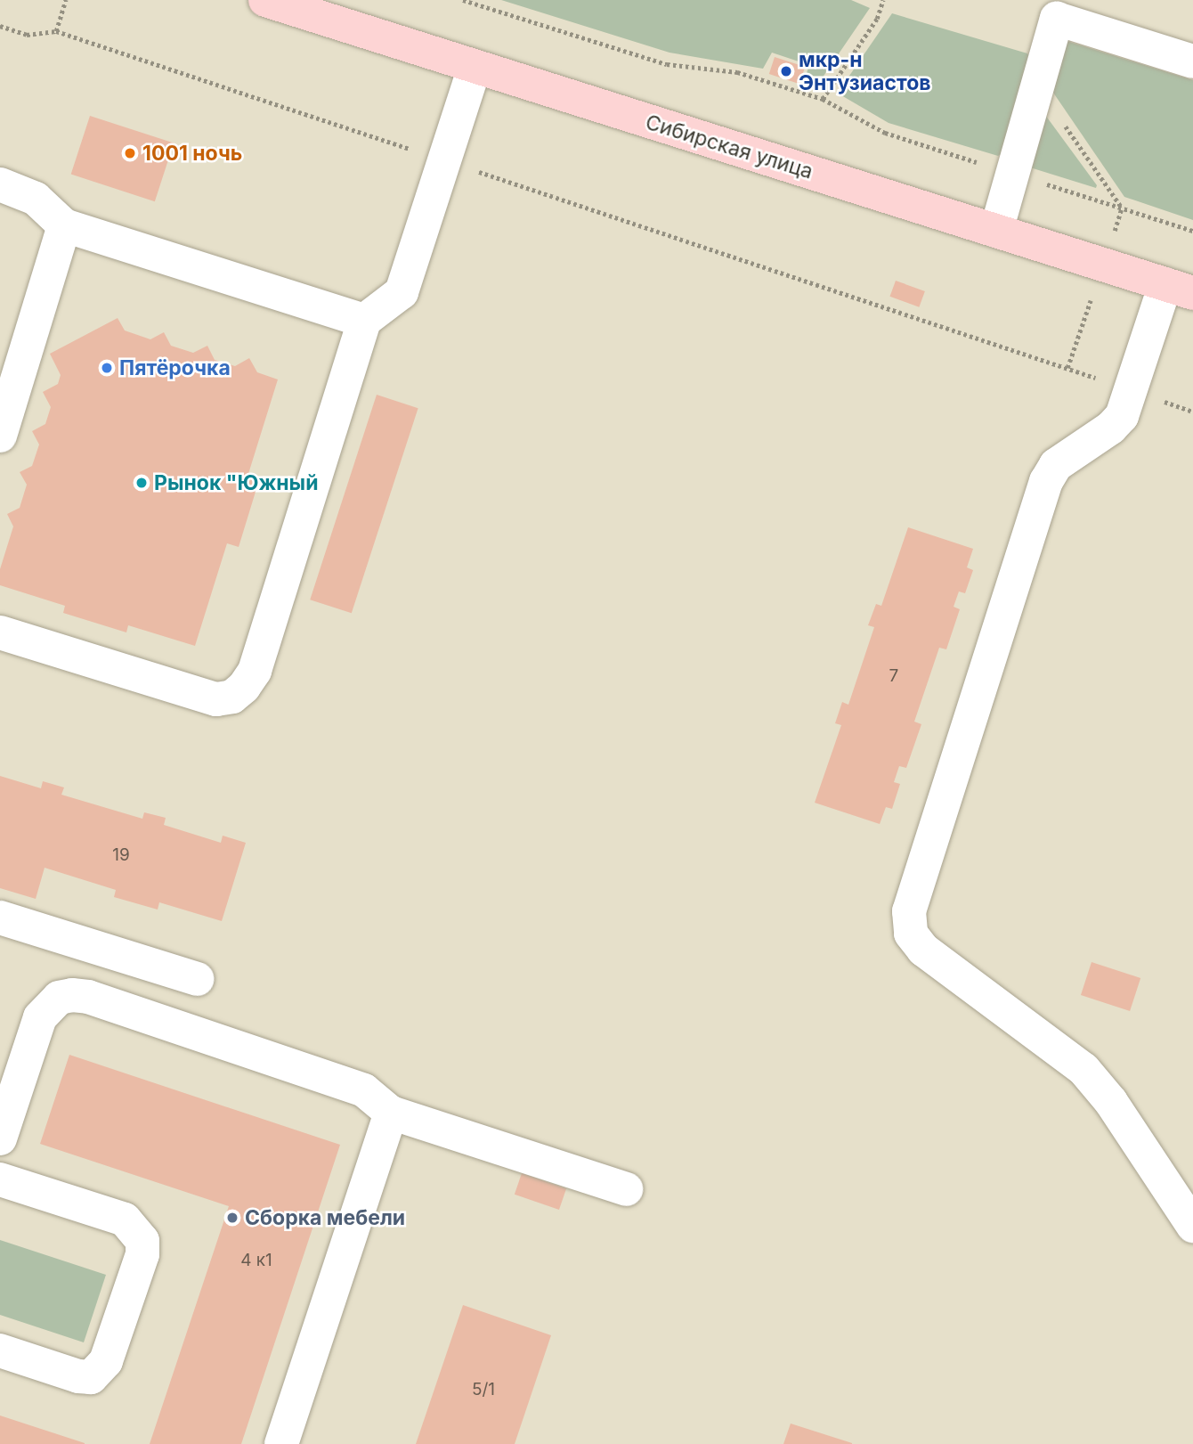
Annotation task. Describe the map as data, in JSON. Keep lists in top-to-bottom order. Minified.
{"streets":{"main road":["Сибирская улица"]},"places":["мкр-н Энтузиастов","1001 ночь","Пятёрочка","Рынок \"Южный","Сборка мебели"],"house_numbers":["7","19","4 к1","5/1"]}
